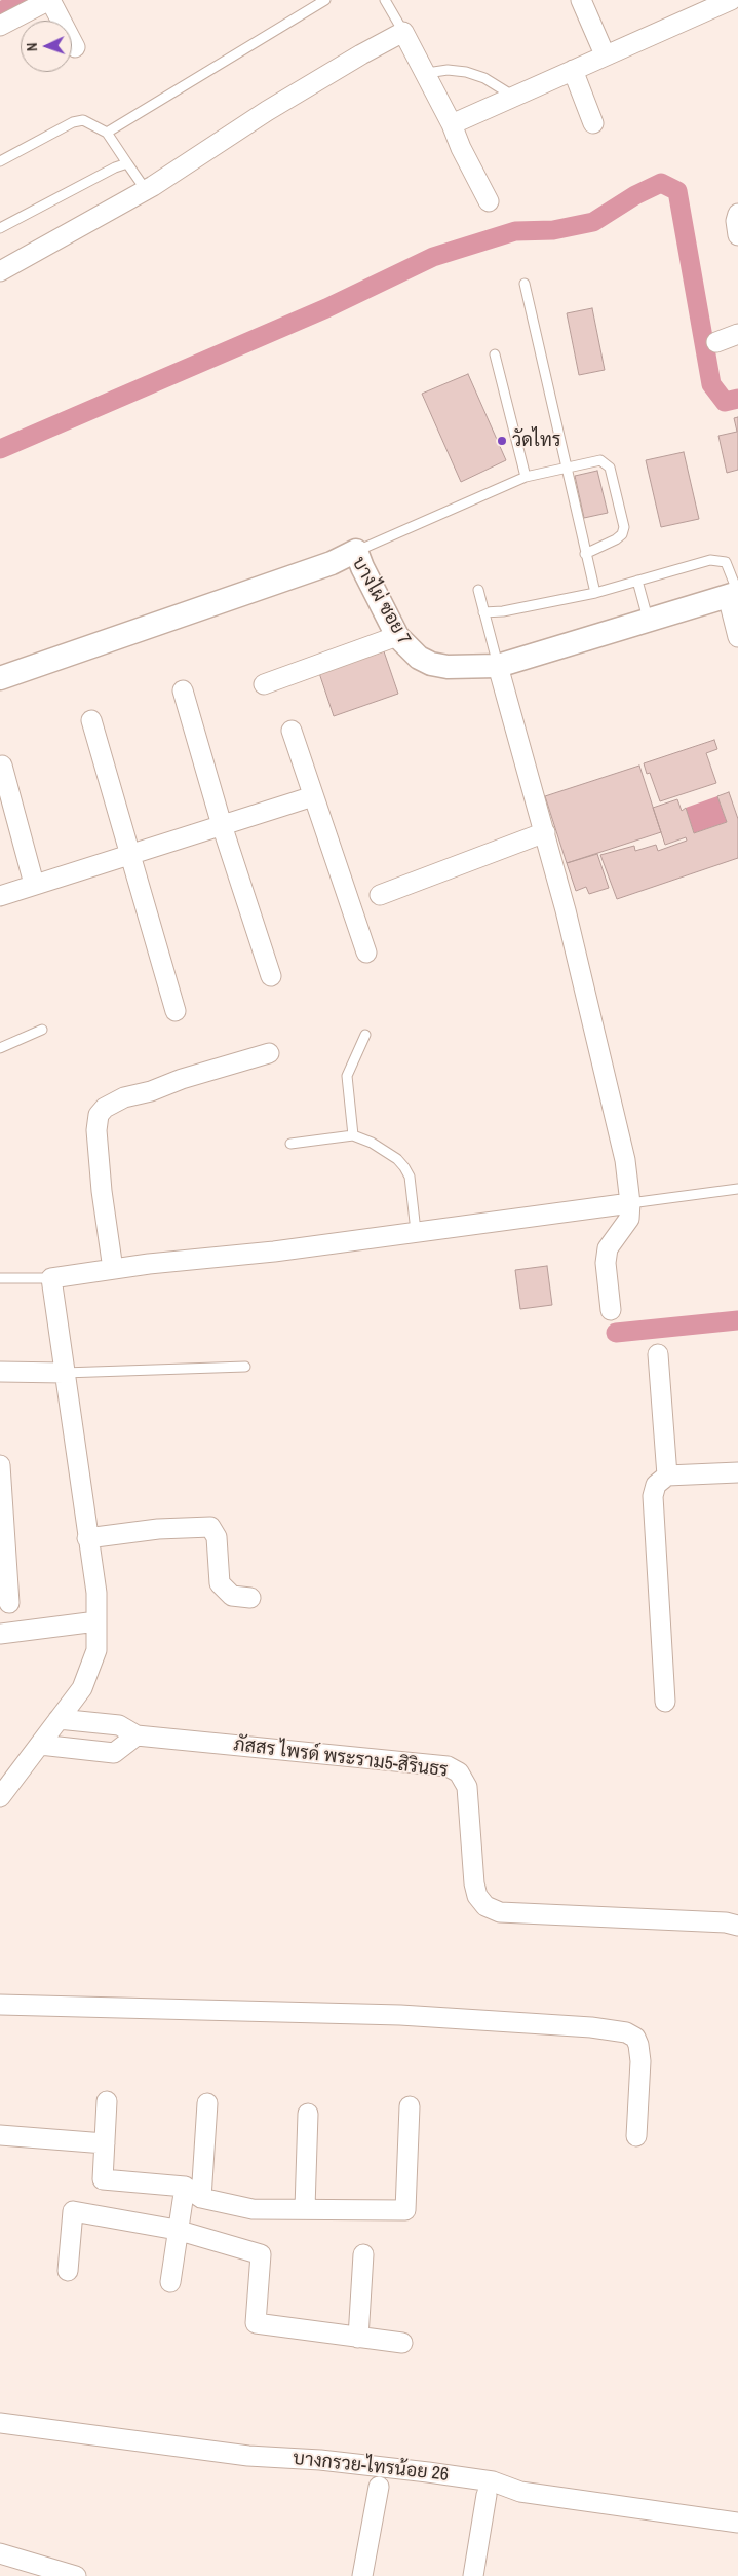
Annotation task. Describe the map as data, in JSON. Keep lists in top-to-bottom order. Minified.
{"streets":{"street":["บางไผ่ ซอย 7","ภัสสร ไพรด์ พระราม5-สิรินธร","บางกรวย-ไทรน้อย 26"]},"places":["วัดไทร"],"north":"left"}
